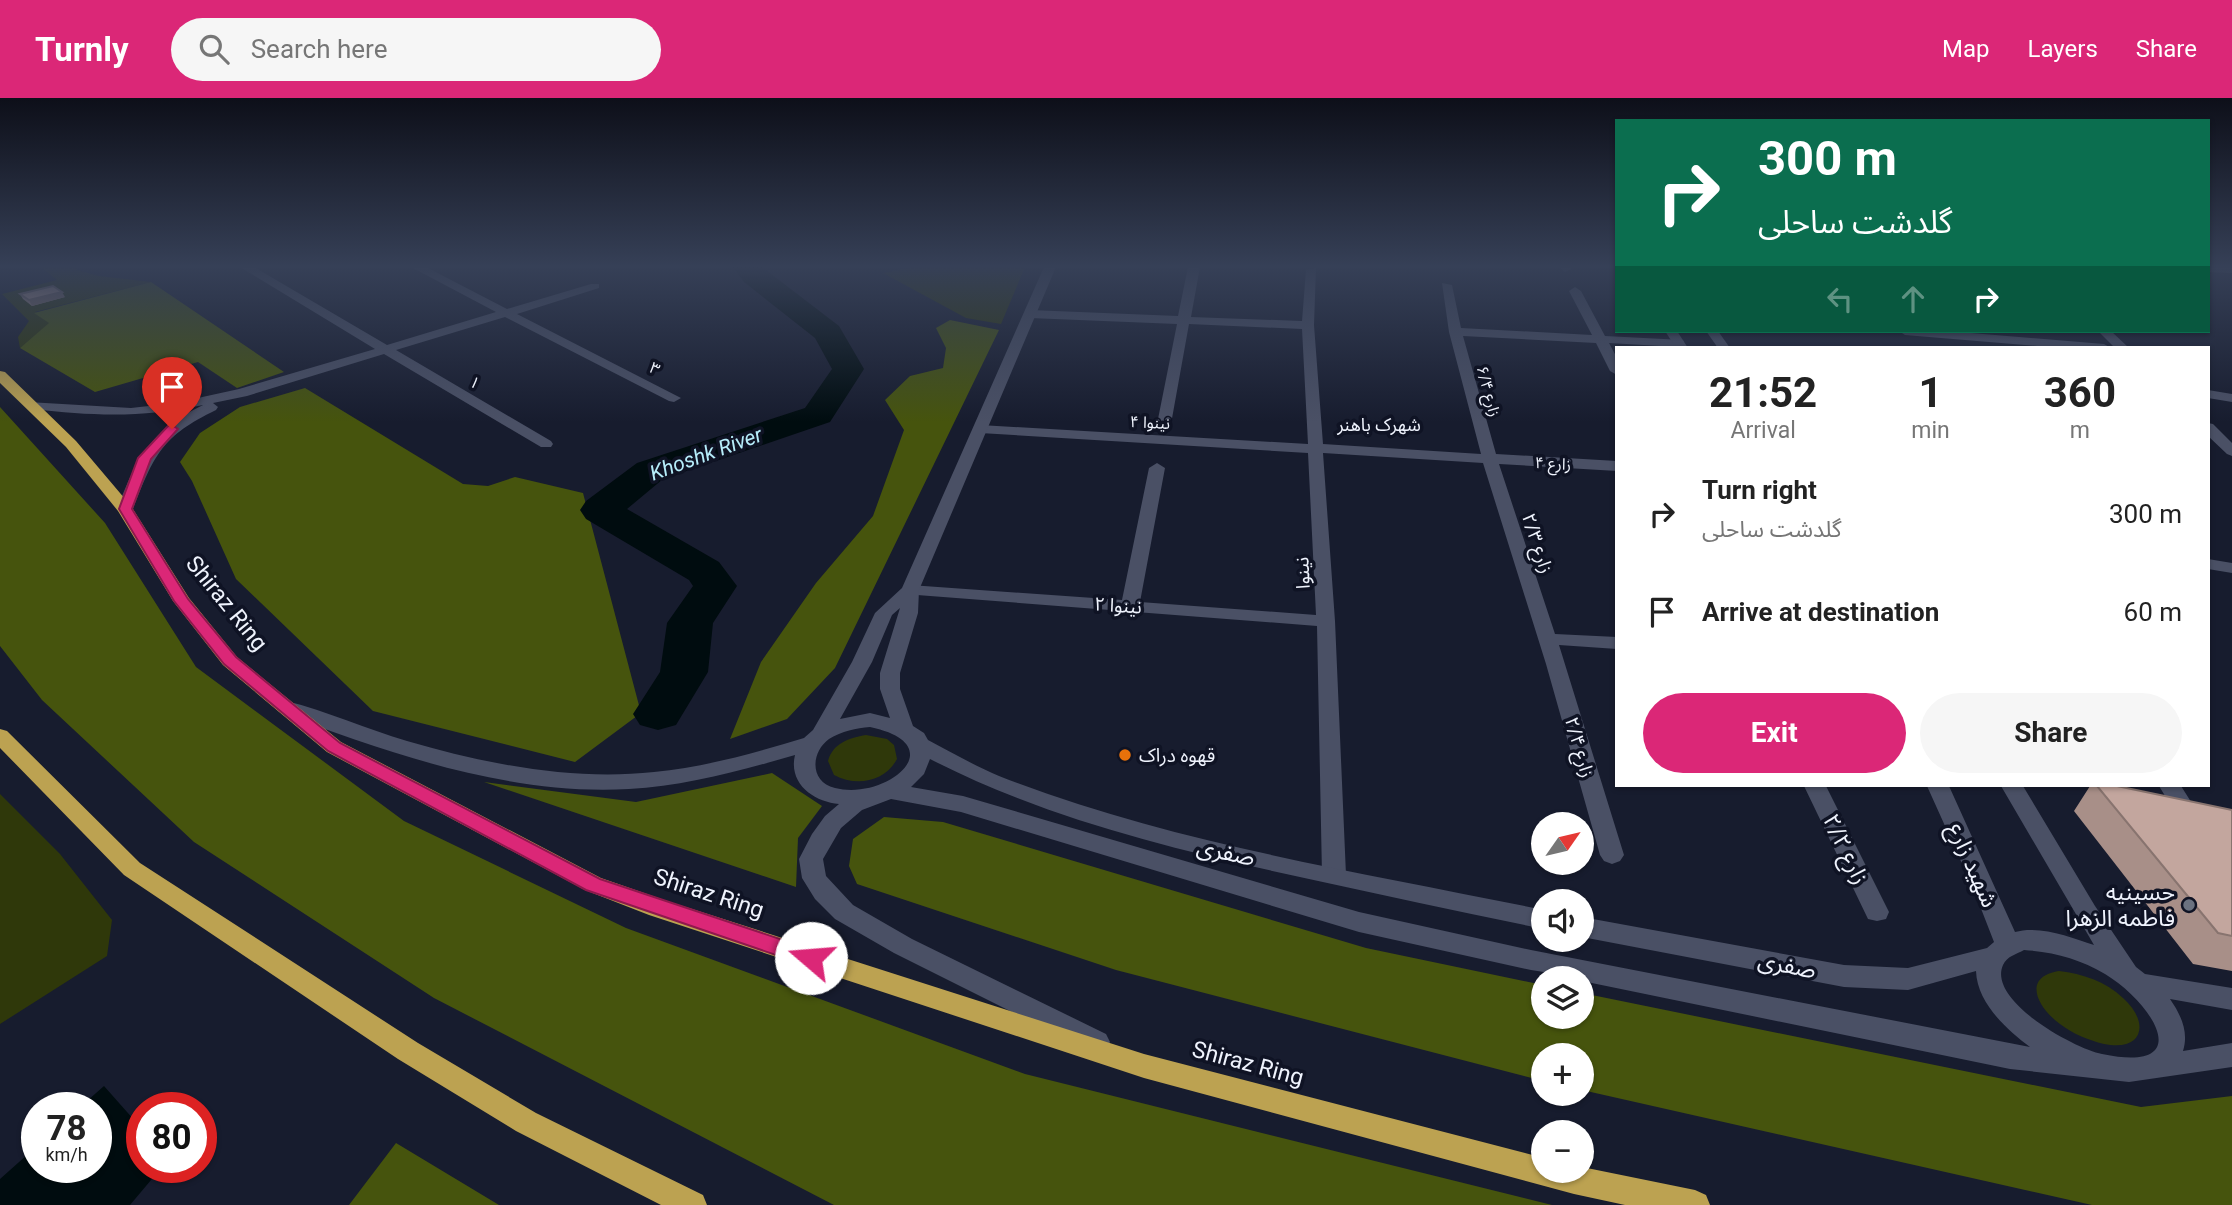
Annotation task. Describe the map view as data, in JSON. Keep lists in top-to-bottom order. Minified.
{"streets":{"highway":["Shiraz Ring"],"street":["۳","۱","۶/۴ زارع","۴ نینوا","۴ زارع","۲/۳ زارع","نینوا","۲ نینوا","۲/۴ زارع","۲/۲ زارع","صفری","شهید زارع"]},"crossings":[["۶/۴ زارع","۴ نینوا"],["۶/۴ زارع","۴ زارع"],["۶/۴ زارع","۲/۳ زارع"],["۴ نینوا","۴ زارع"],["۴ نینوا","۲/۳ زارع"],["۴ نینوا","نینوا"],["۴ زارع","۲/۳ زارع"],["۲/۳ زارع","۲/۴ زارع"],["نینوا","۲ نینوا"],["نینوا","صفری"],["صفری","شهید زارع"]],"districts":["شهرک باهنر"],"water":["Khoshk River"],"places":["قهوه دراک","حسینیه فاطمه الزهرا"],"north":"top right","page":{"header":"Turnly","search":"Search here","nav":["Map","Layers","Share"],"turn":["300 m","گلدشت ساحلی"],"eta":["21:52","Arrival","1","min","360","m"],"list":[{"name":"Turn right","note":"گلدشت ساحلی","value":"300 m"},{"name":"Arrive at destination","value":"60 m"}],"buttons":["Exit","Share"],"map_buttons":["+","−"],"speed":"78 km/h","limit":"80"}}
